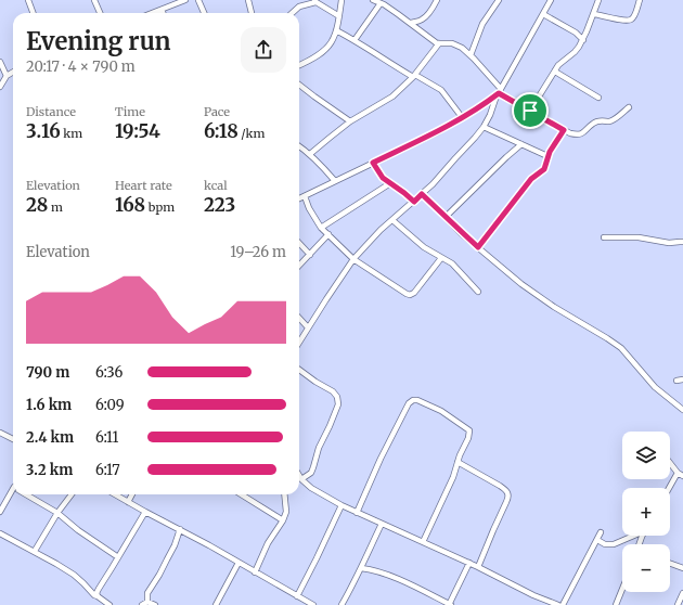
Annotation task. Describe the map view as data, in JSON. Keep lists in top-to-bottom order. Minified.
{"page":{"heading":["Evening run","20:17 · 4 × 790 m"],"stats":[["Distance","3.16 km"],["Time","19:54"],["Pace","6:18 /km"],["Elevation","28 m"],["Heart rate","168 bpm"],["kcal","223"]],"chart":["Elevation","19–26 m"],"list":[{"name":"790 m","note":"6:36"},{"name":"1.6 km","note":"6:09"},{"name":"2.4 km","note":"6:11"},{"name":"3.2 km","note":"6:17"}],"map_buttons":["+","−"]}}
